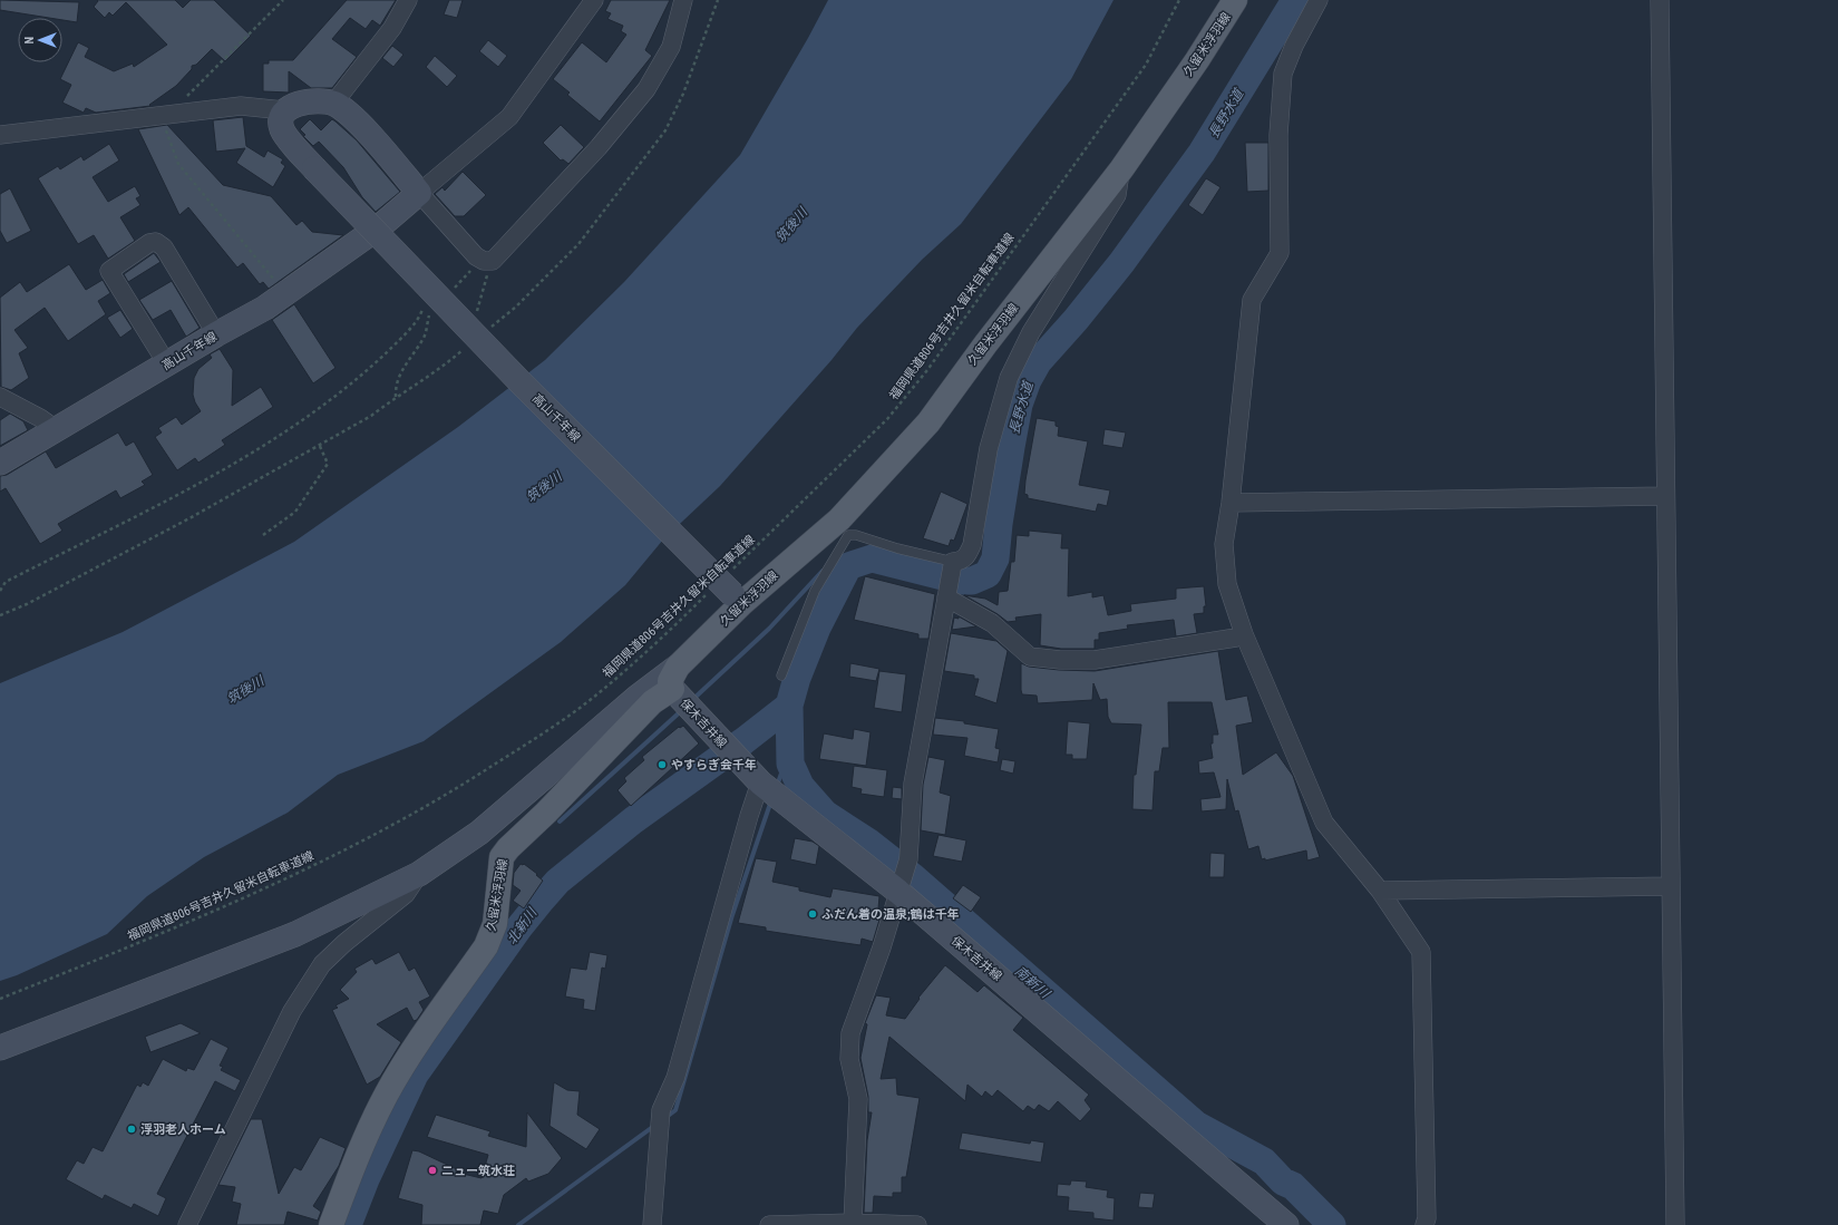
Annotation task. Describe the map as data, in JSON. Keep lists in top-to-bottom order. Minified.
{"streets":{"main road":["久留米浮羽線","高山千年線","保木吉井線"],"path":["福岡県道806号吉井久留米自転車道線"]},"crossings":[["久留米浮羽線","福岡県道806号吉井久留米自転車道線"],["久留米浮羽線","高山千年線"],["久留米浮羽線","保木吉井線"],["福岡県道806号吉井久留米自転車道線","高山千年線"]],"water":["長野水道","筑後川","北新川","南新川"],"places":["やすらぎ会千年","ふだん着の温泉;鶴は千年","浮羽老人ホーム","ニュー筑水荘"],"north":"left"}
